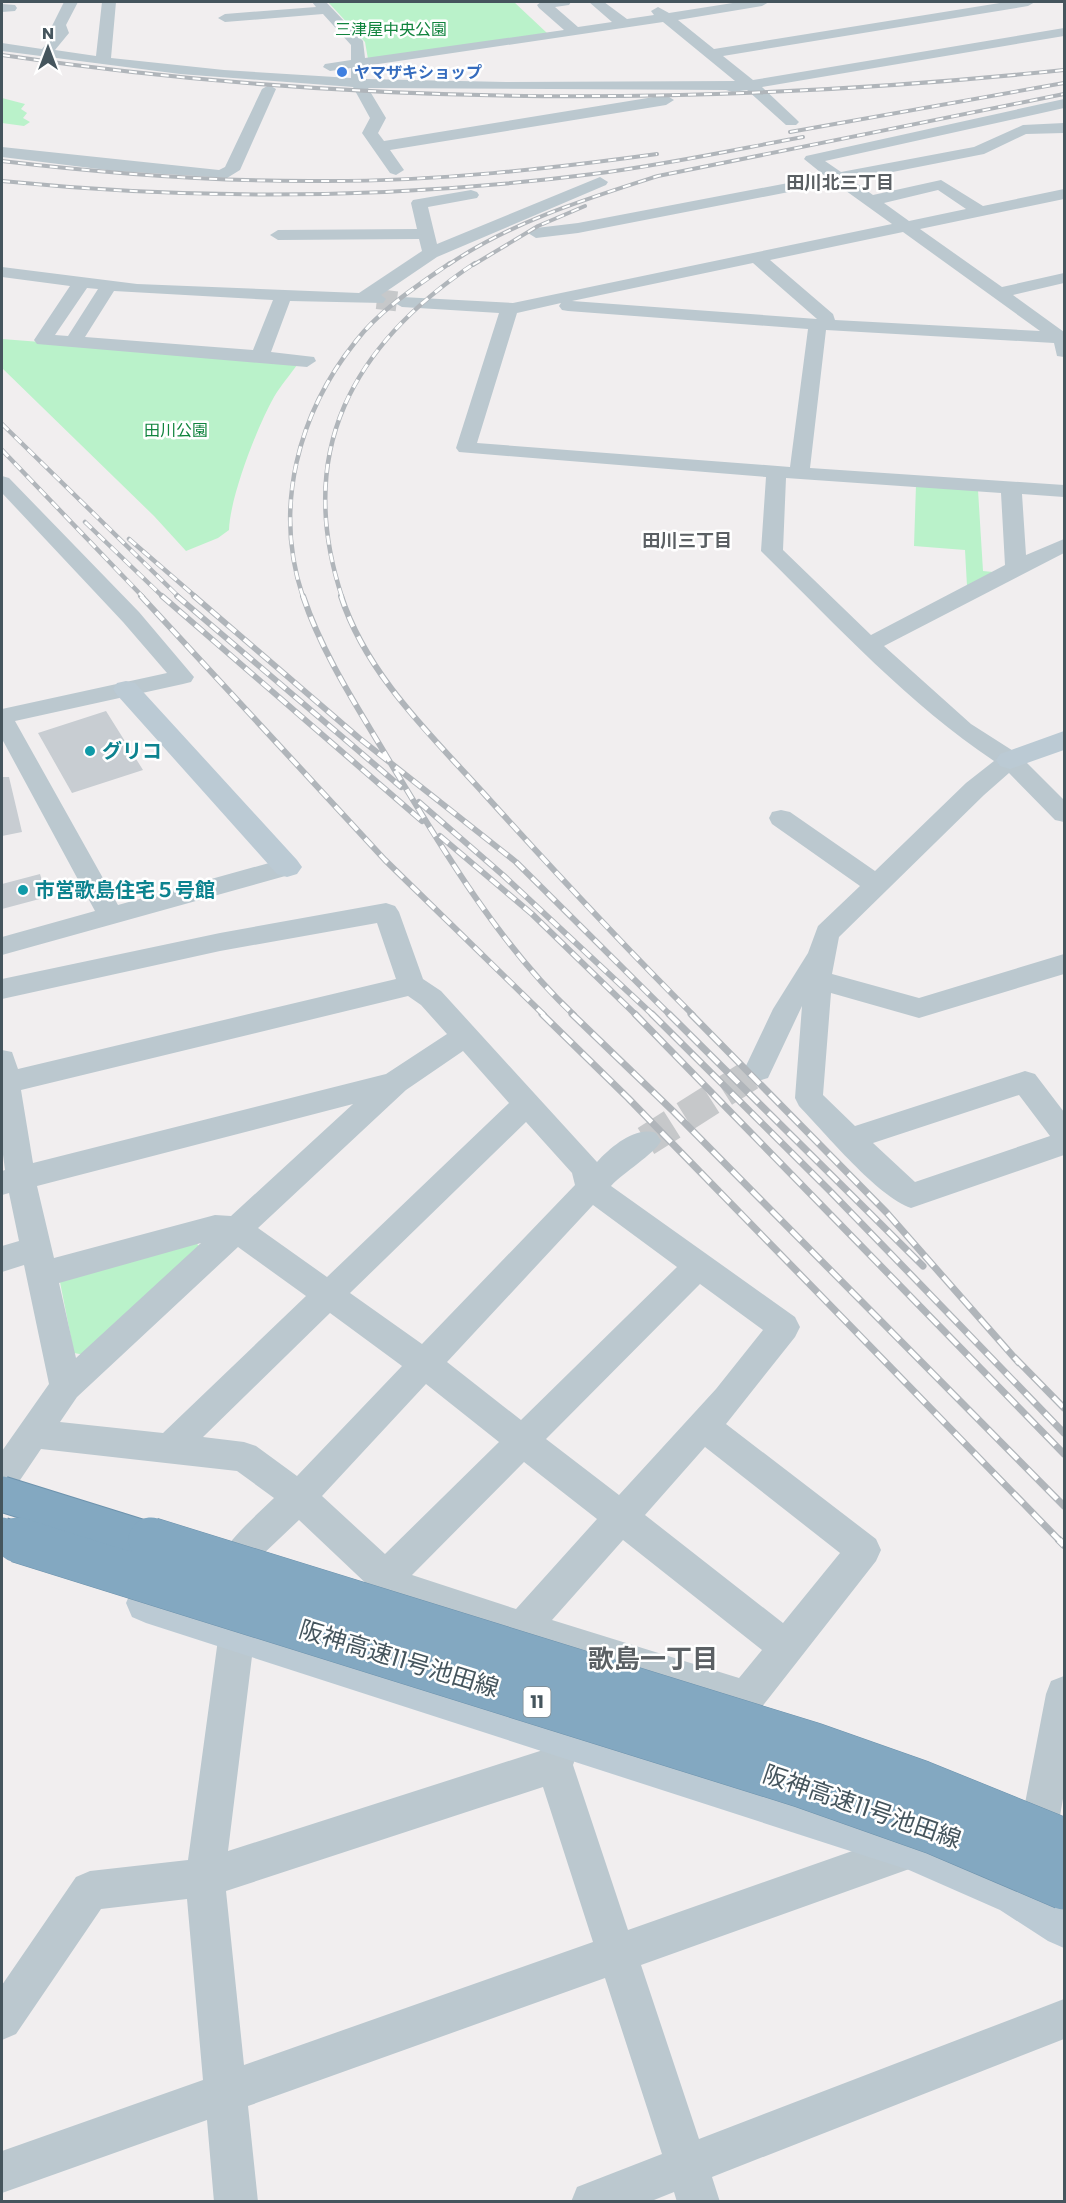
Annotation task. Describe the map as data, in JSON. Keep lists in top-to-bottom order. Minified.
{"streets":{"highway":["阪神高速11号池田線","11"]},"districts":["田川北三丁目","田川三丁目","歌島一丁目"],"parks":["三津屋中央公園","田川公園"],"places":["ヤマザキショップ","グリコ","市営歌島住宅５号館"],"north":"top"}
